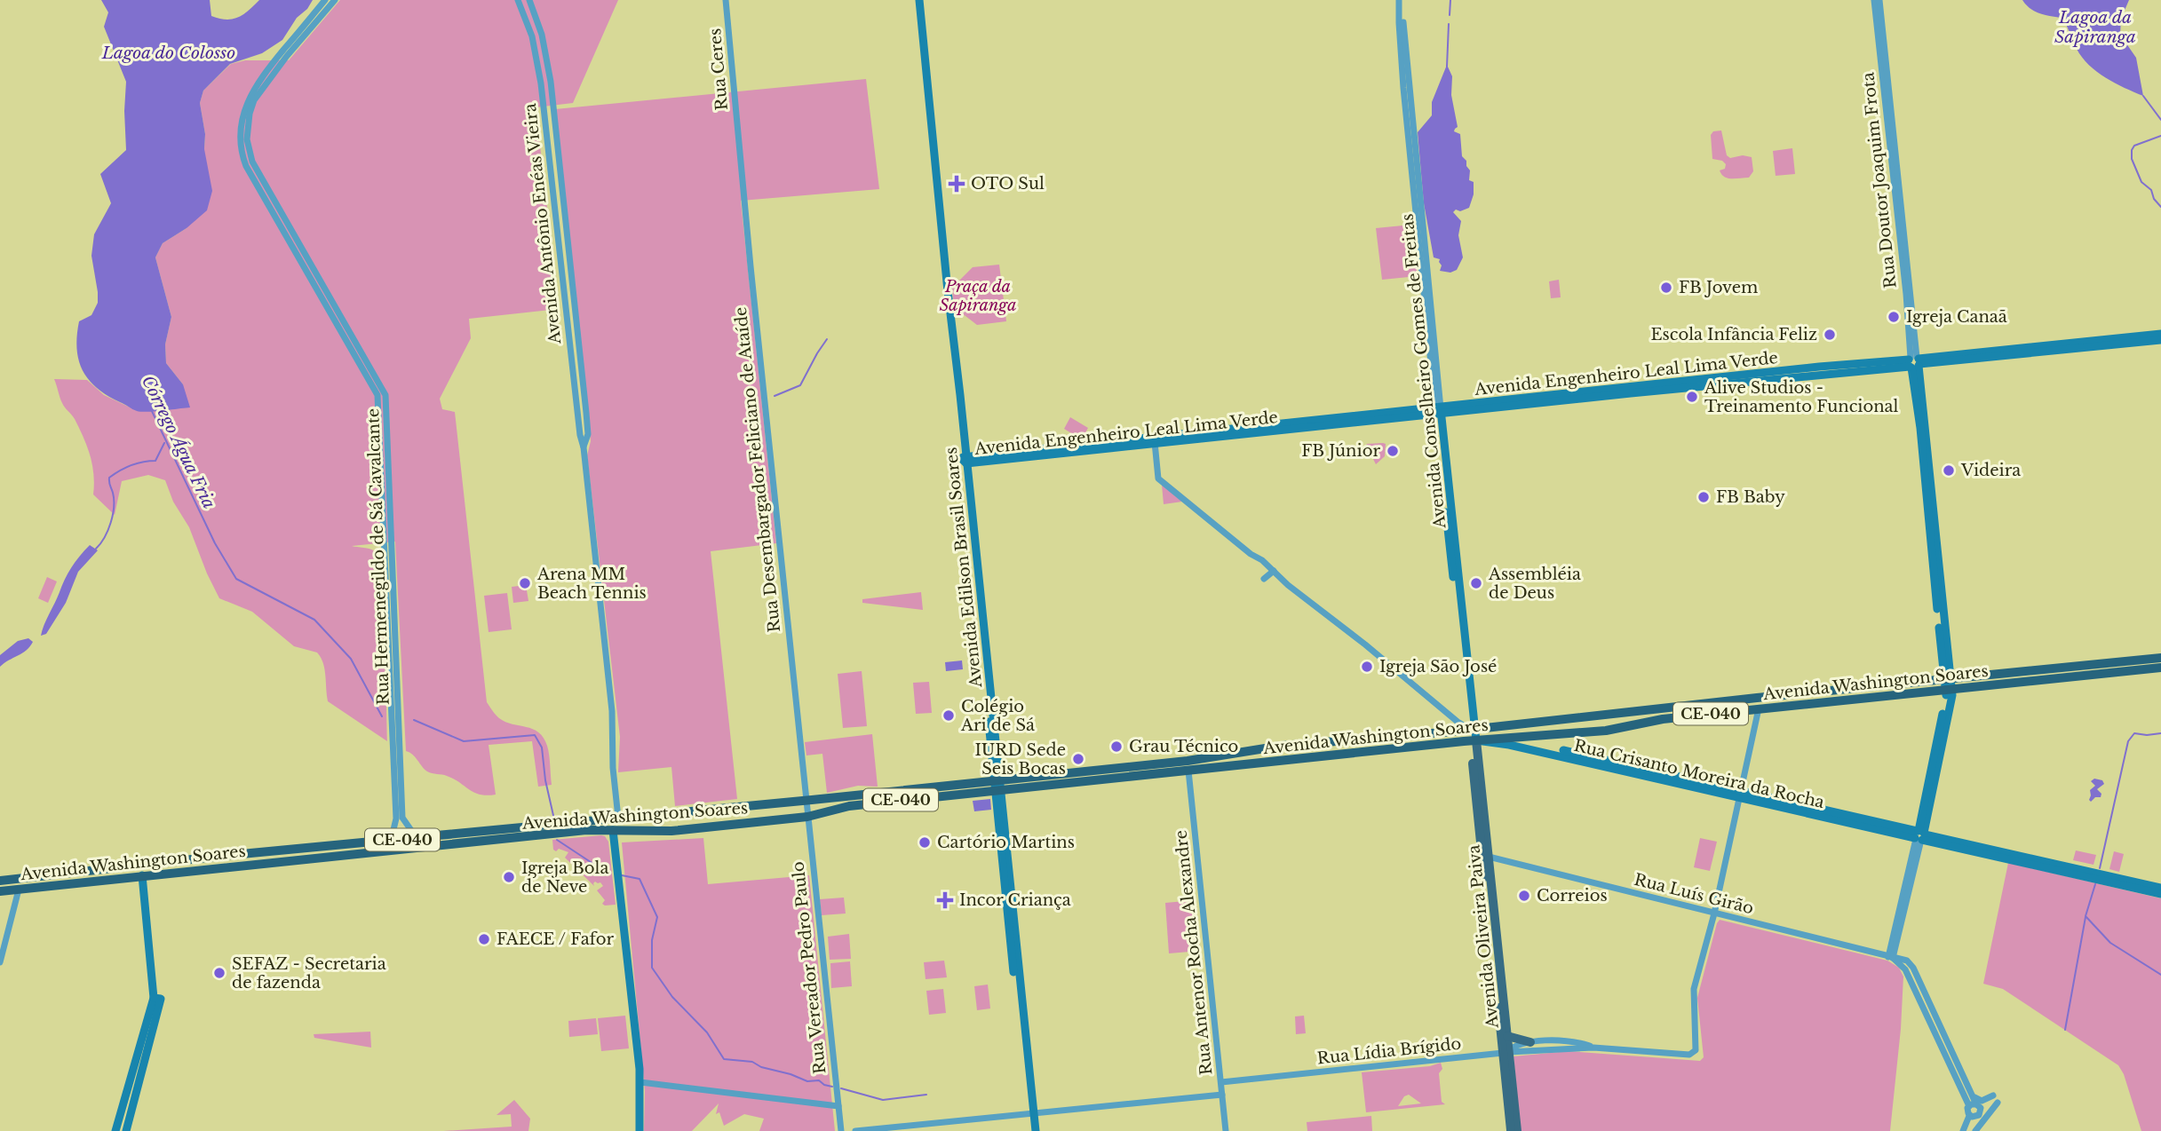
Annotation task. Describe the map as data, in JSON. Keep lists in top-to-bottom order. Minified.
{"streets":{"highway":["Avenida Washington Soares","CE-040"],"main road":["Rua Doutor Joaquim Frota","Avenida Conselheiro Gomes de Freitas","Avenida Engenheiro Leal Lima Verde","Avenida Edilson Brasil Soares","Rua Crisanto Moreira da Rocha","Avenida Oliveira Paiva"],"street":["Rua Ceres","Avenida Antônio Enéas Vieira","Rua Desembargador Feliciano de Ataíde","Rua Hermenegildo de Sá Cavalcante","Rua Luís Girão","Rua Antenor Rocha Alexandre","Rua Vereador Pedro Paulo","Rua Lídia Brígido"]},"crossings":[["Rua Ceres","Rua Desembargador Feliciano de Ataíde"],["Rua Doutor Joaquim Frota","Avenida Engenheiro Leal Lima Verde"],["Rua Doutor Joaquim Frota","Avenida Washington Soares"],["Rua Doutor Joaquim Frota","Rua Crisanto Moreira da Rocha"],["Avenida Antônio Enéas Vieira","Avenida Washington Soares"],["Avenida Conselheiro Gomes de Freitas","Avenida Engenheiro Leal Lima Verde"],["Avenida Conselheiro Gomes de Freitas","Avenida Washington Soares"],["Avenida Conselheiro Gomes de Freitas","Rua Crisanto Moreira da Rocha"],["Avenida Conselheiro Gomes de Freitas","Avenida Oliveira Paiva"],["Avenida Engenheiro Leal Lima Verde","Avenida Edilson Brasil Soares"],["Rua Desembargador Feliciano de Ataíde","Avenida Washington Soares"],["Rua Desembargador Feliciano de Ataíde","Rua Vereador Pedro Paulo"],["Rua Hermenegildo de Sá Cavalcante","Avenida Washington Soares"],["Avenida Edilson Brasil Soares","Avenida Washington Soares"],["Avenida Washington Soares","Rua Crisanto Moreira da Rocha"],["Avenida Washington Soares","Avenida Oliveira Paiva"],["Avenida Washington Soares","Rua Antenor Rocha Alexandre"],["Avenida Washington Soares","Rua Vereador Pedro Paulo"],["Rua Crisanto Moreira da Rocha","Avenida Oliveira Paiva"],["Rua Luís Girão","Avenida Oliveira Paiva"],["Rua Luís Girão","Rua Lídia Brígido"],["Avenida Oliveira Paiva","Rua Lídia Brígido"],["Rua Antenor Rocha Alexandre","Rua Lídia Brígido"]],"water":["Lagoa da Sapiranga","Lagoa do Colosso","Córrego Água Fria"],"parks":["Praça da Sapiranga"],"places":{"health":["OTO Sul","Incor Criança"],"other":["FB Jovem","Igreja Canaã","Escola Infância Feliz","Alive Studios - Treinamento Funcional","FB Júnior","Videira","FB Baby","Arena MM Beach Tennis","Assembléia de Deus","Igreja São José","Colégio Ari de Sá","Grau Técnico","IURD Sede Seis Bocas","Cartório Martins","Igreja Bola de Neve","Correios","FAECE / Fafor","SEFAZ - Secretaria de fazenda"]}}
